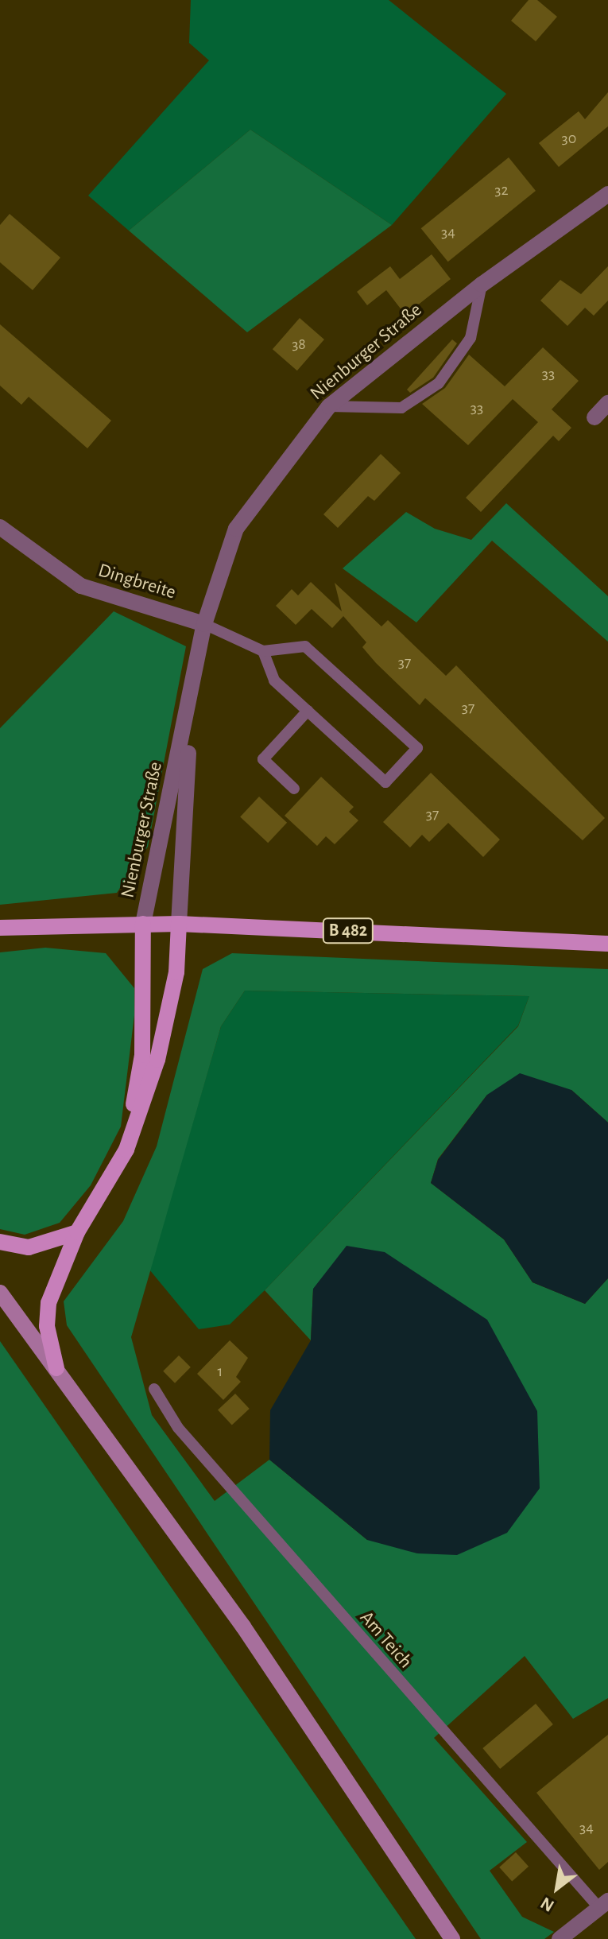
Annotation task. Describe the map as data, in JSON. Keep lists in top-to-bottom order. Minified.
{"streets":{"main road":["B 482"],"street":["Nienburger Straße","Dingbreite"],"lane":["Am Teich"]},"crossings":[["Nienburger Straße","Dingbreite"],["Nienburger Straße","B 482"]],"house_numbers":["30","32","34","38","33","33","37","37","37","1","34"],"north":"bottom left"}
